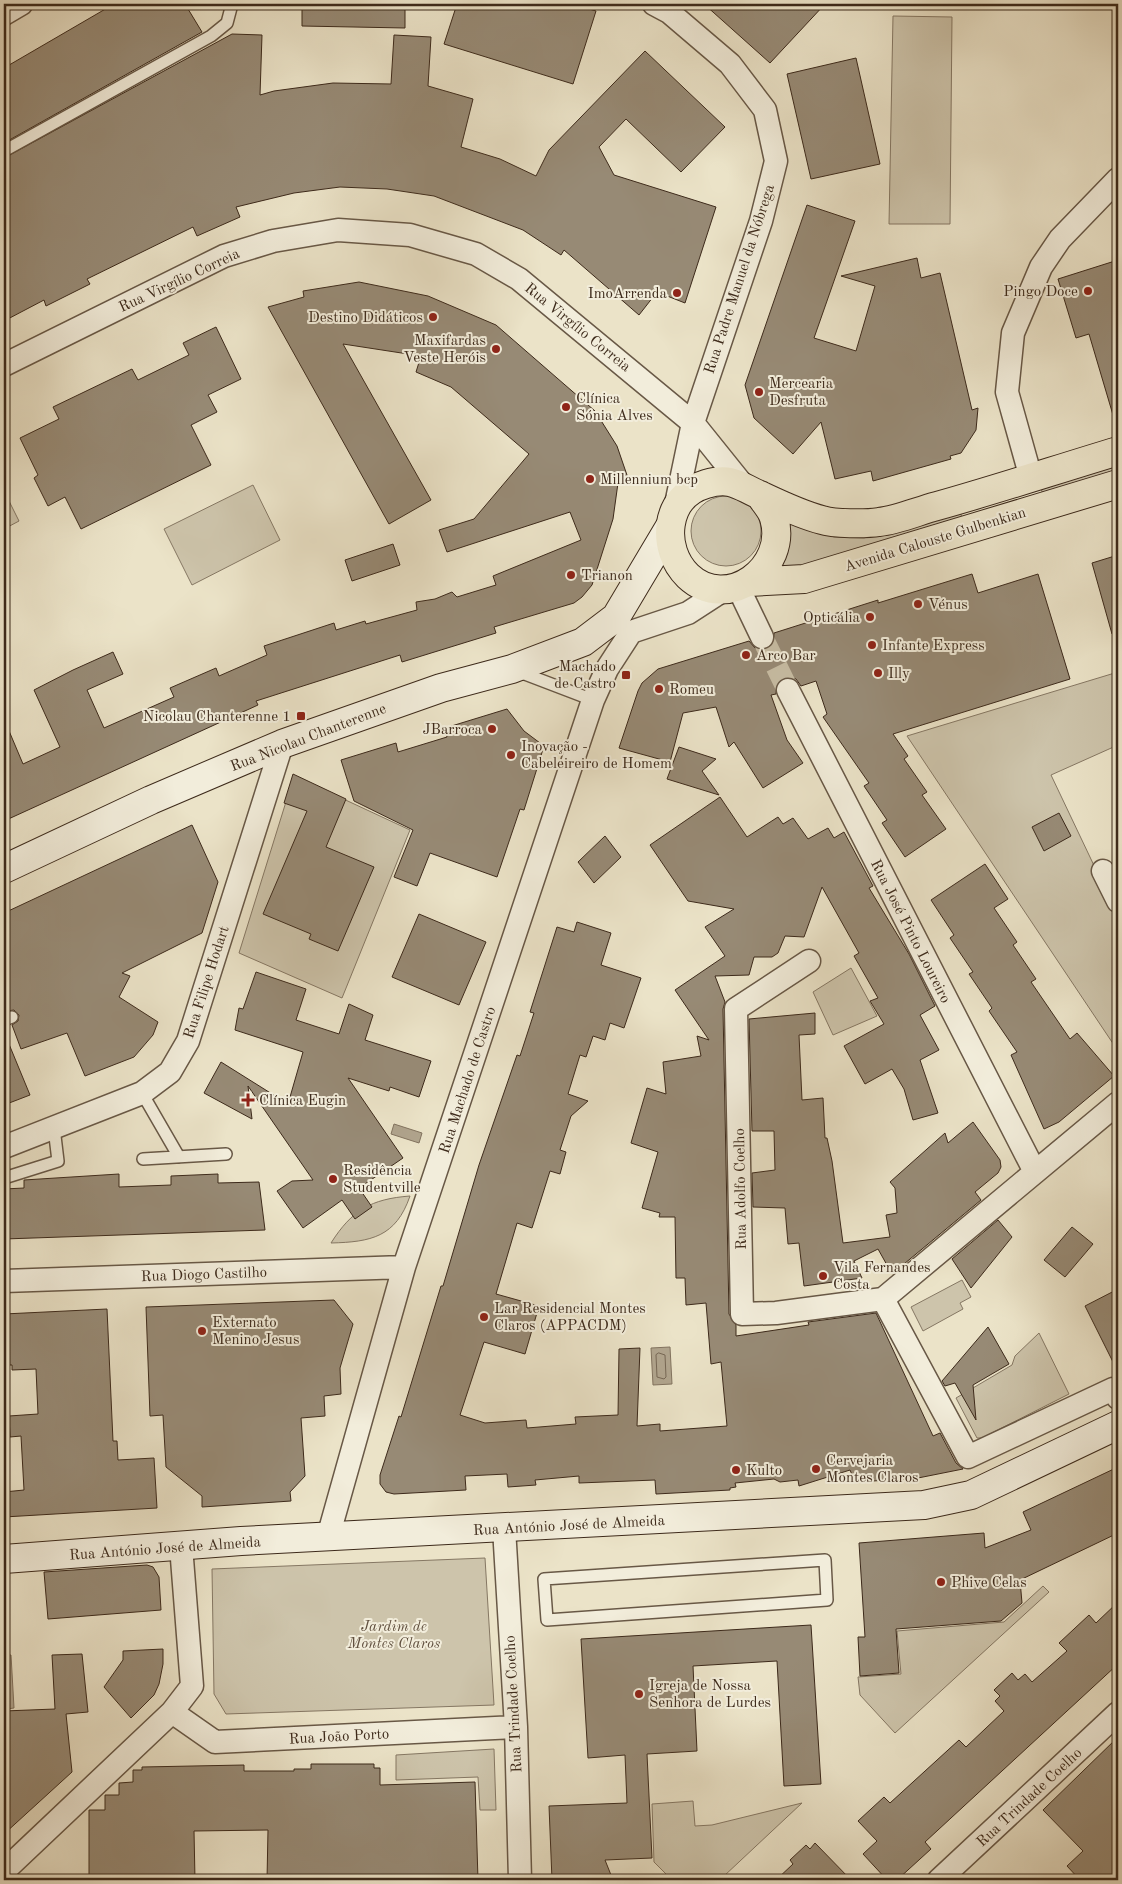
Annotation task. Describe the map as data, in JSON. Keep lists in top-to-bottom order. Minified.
{"streets":{"main road":["Avenida Calouste Gulbenkian"],"street":["Rua Padre Manuel da Nóbrega","Rua Virgílio Correia","Rua Nicolau Chanterenne","Rua José Pinto Loureiro","Rua Filipe Hodart","Rua Machado de Castro","Rua Adolfo Coelho","Rua Diogo Castilho","Rua António José de Almeida","Rua Trindade Coelho","Rua João Porto"]},"crossings":[["Rua Padre Manuel da Nóbrega","Rua Virgílio Correia"],["Rua Padre Manuel da Nóbrega","Avenida Calouste Gulbenkian"],["Rua Virgílio Correia","Avenida Calouste Gulbenkian"],["Rua Nicolau Chanterenne","Rua Filipe Hodart"],["Rua Nicolau Chanterenne","Rua Machado de Castro"],["Rua Machado de Castro","Rua Diogo Castilho"],["Rua Machado de Castro","Rua António José de Almeida"],["Rua António José de Almeida","Rua Trindade Coelho"],["Rua Trindade Coelho","Rua João Porto"]],"parks":["Jardim de Montes Claros"],"places":{"other":["Pingo Doce","ImoArrenda","Destino Didáticos","Maxifardas Veste Heróis","Mercearia Desfruta","Clínica Sónia Alves","Millennium bcp","Trianon","Vénus","Opticália","Infante Express","Arco Bar","Illy","Romeu","JBarroca","Inovação - Cabeleireiro de Homem","Residência Studentville","Vila Fernandes Costa","Lar Residencial Montes Claros (APPACDM)","Externato Menino Jesus","Cervejaria Montes Claros","Kulto","Phive Celas","Igreja de Nossa Senhora de Lurdes"],"transit":["Machado de Castro","Nicolau Chanterenne 1"],"health":["Clínica Eugin"]}}
